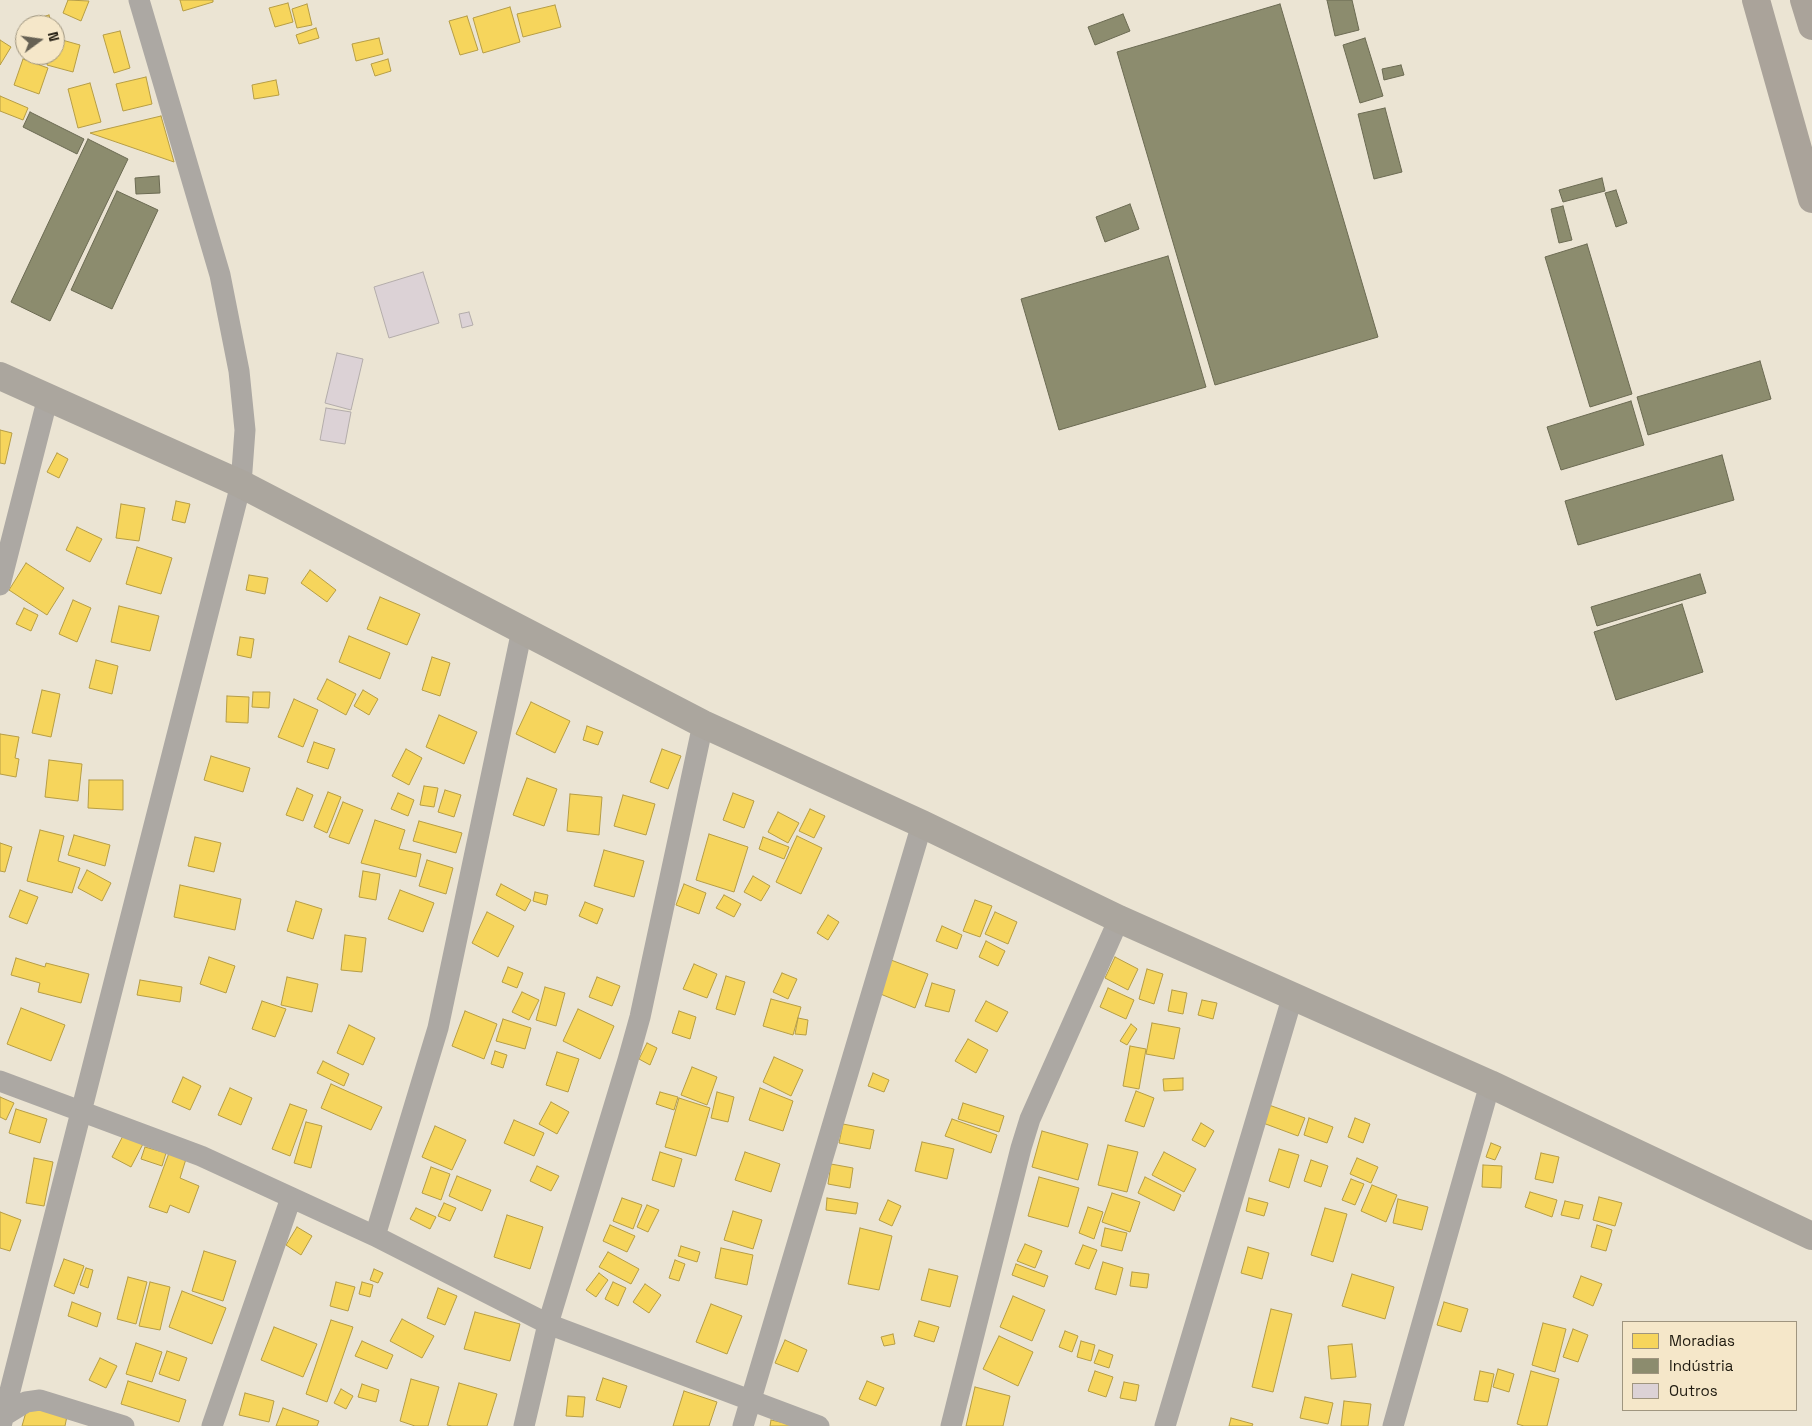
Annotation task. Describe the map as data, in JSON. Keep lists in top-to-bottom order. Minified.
{"legend":["Moradias","Indústria","Outros"],"north":"right"}
